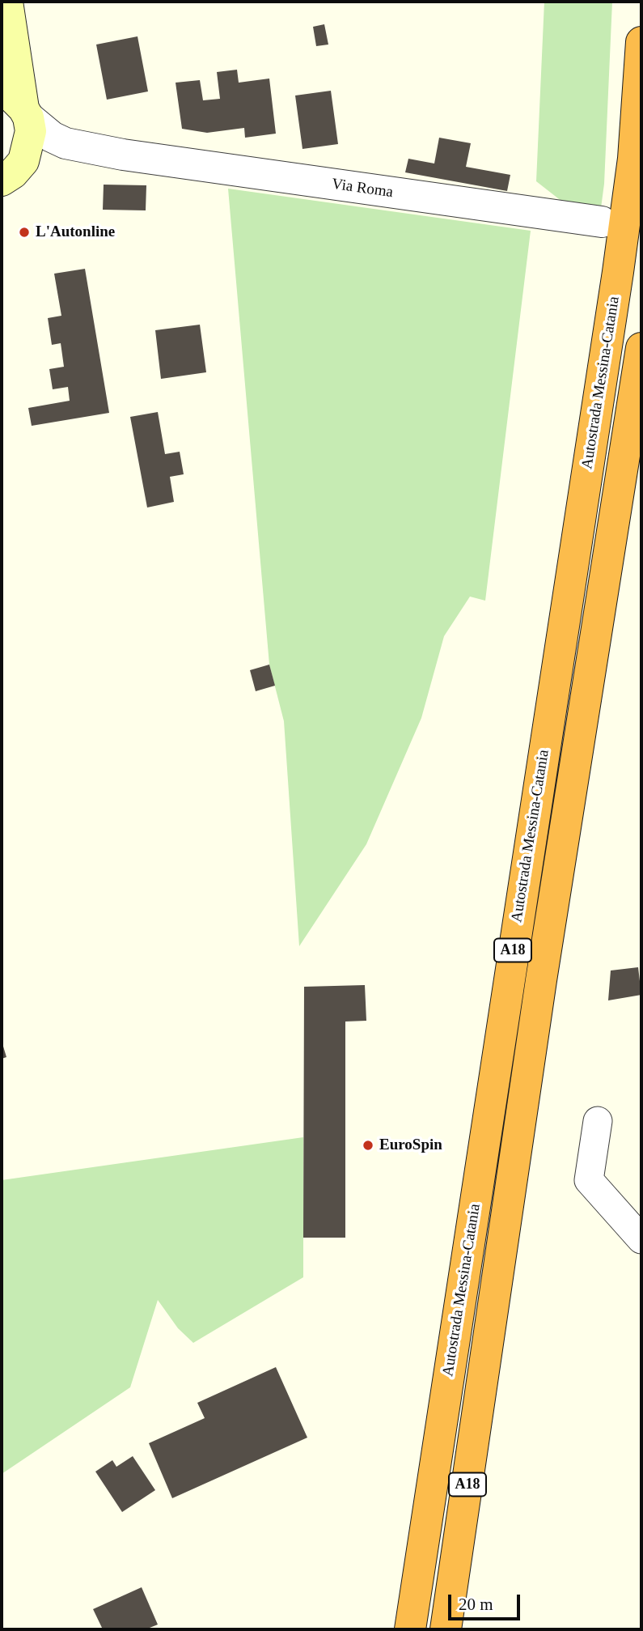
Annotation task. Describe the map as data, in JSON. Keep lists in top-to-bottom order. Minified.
{"streets":{"highway":["Autostrada Messina-Catania","A18"],"street":["Via Roma"]},"places":["L'Autonline","EuroSpin"],"scale_bar":"20 m"}
